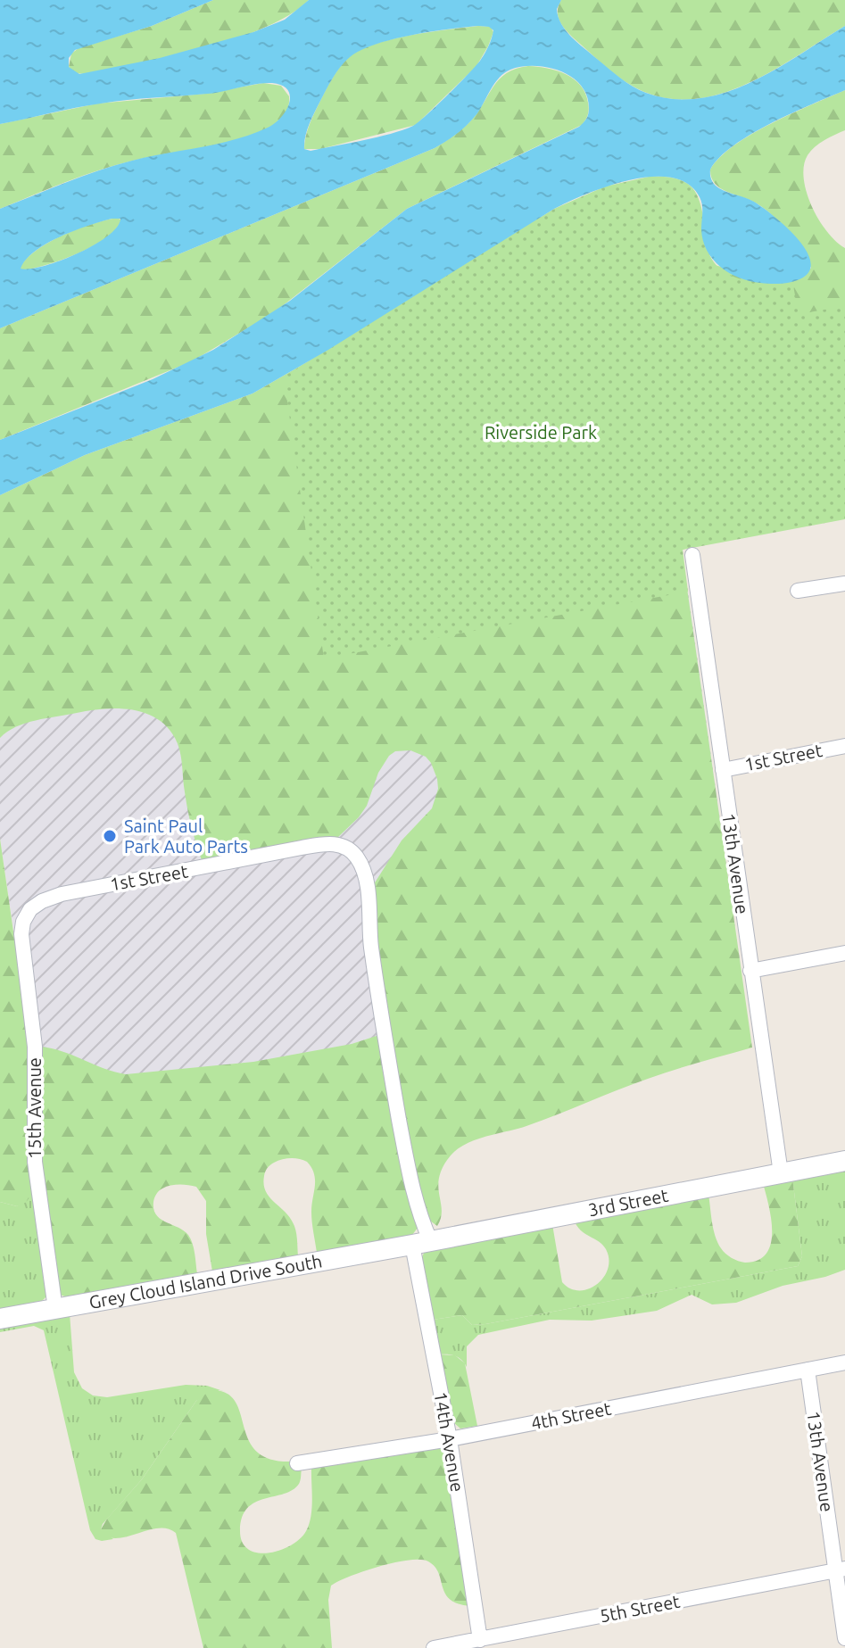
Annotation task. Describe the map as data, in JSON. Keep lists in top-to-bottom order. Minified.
{"streets":{"street":["1st Street","13th Avenue","15th Avenue","3rd Street","Grey Cloud Island Drive South","4th Street","14th Avenue","5th Street"]},"crossings":[["1st Street","13th Avenue"],["1st Street","15th Avenue"],["1st Street","14th Avenue"],["13th Avenue","3rd Street"],["13th Avenue","4th Street"],["13th Avenue","5th Street"],["15th Avenue","Grey Cloud Island Drive South"],["3rd Street","Grey Cloud Island Drive South"],["3rd Street","14th Avenue"],["Grey Cloud Island Drive South","14th Avenue"],["4th Street","14th Avenue"],["14th Avenue","5th Street"]],"parks":["Riverside Park"],"places":["Saint Paul Park Auto Parts"]}
